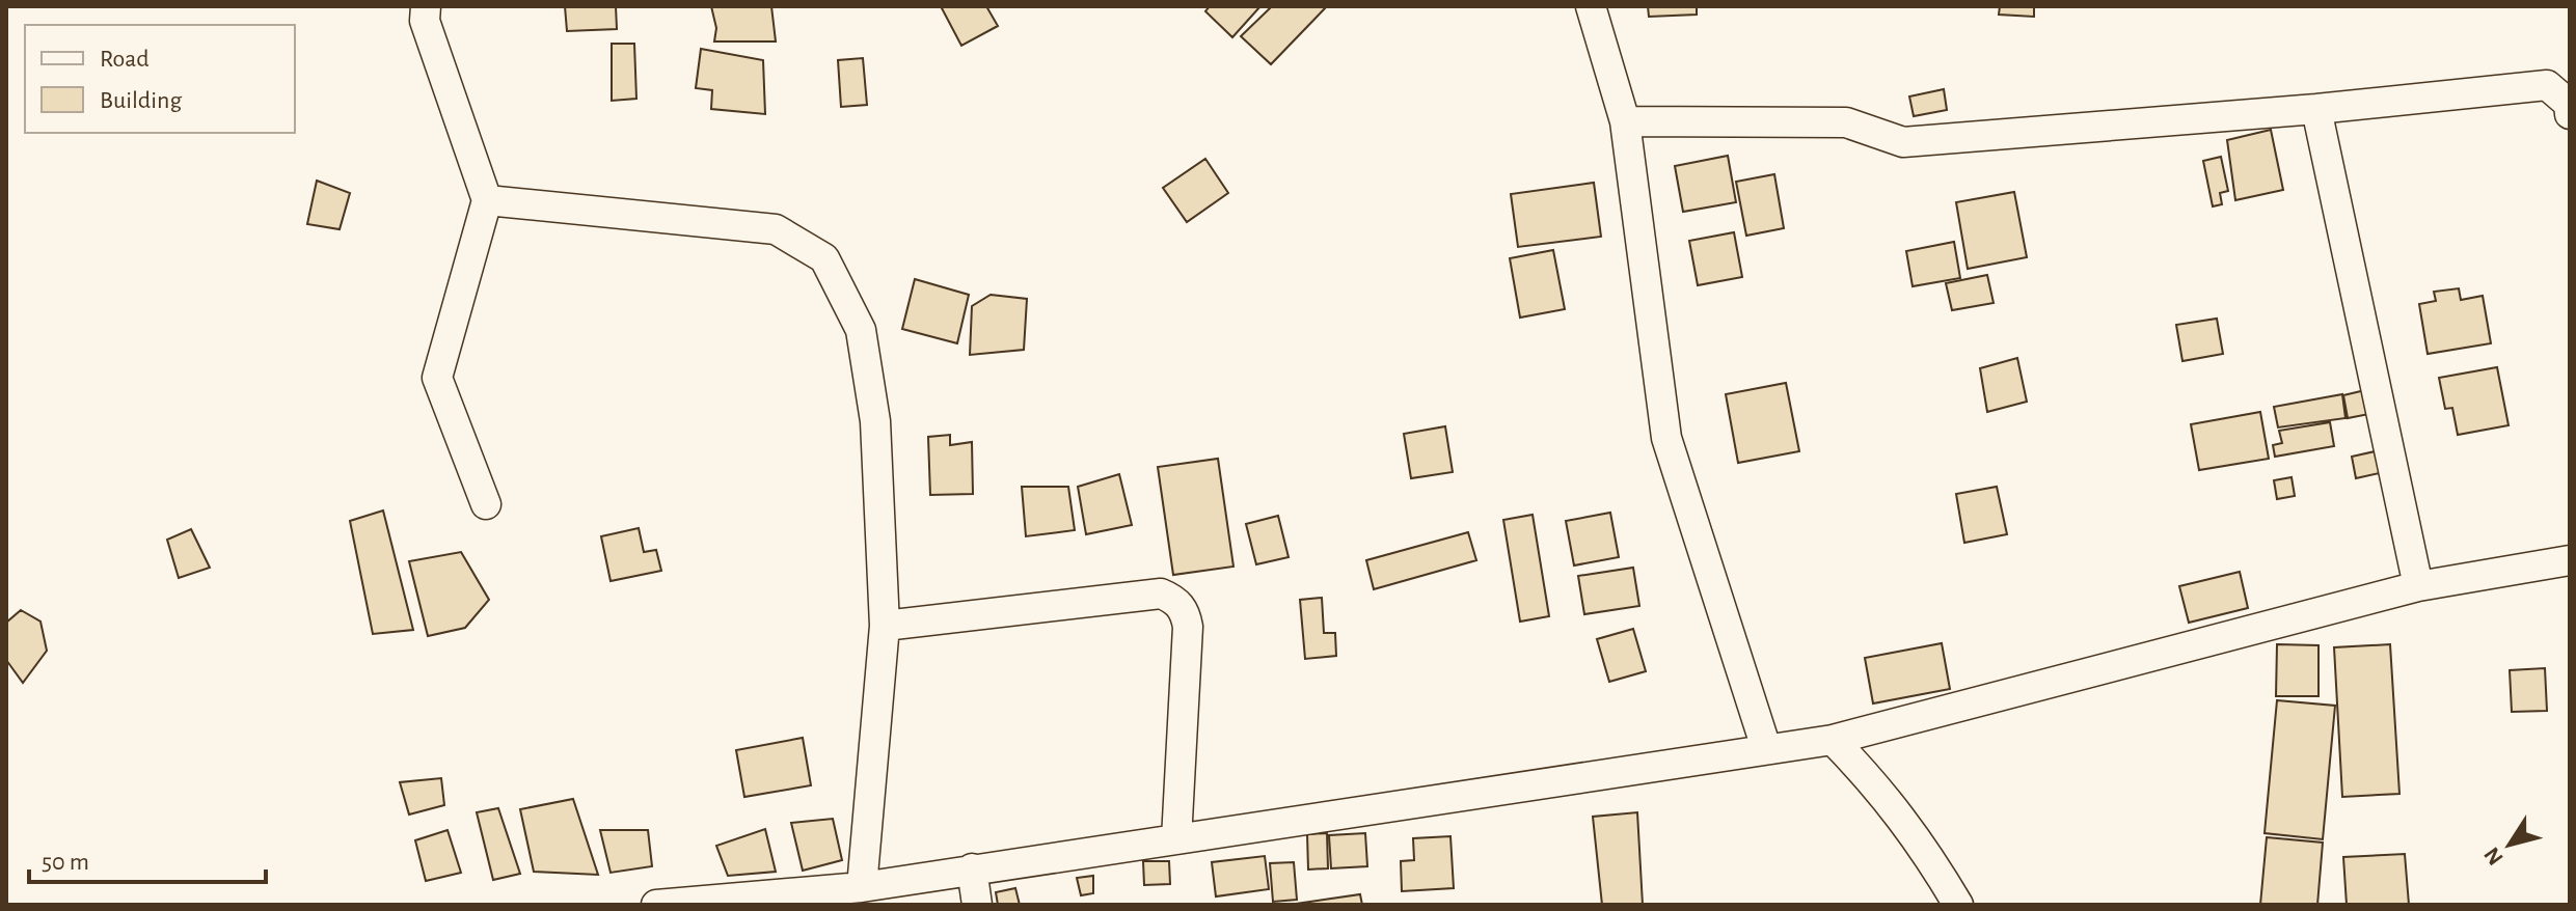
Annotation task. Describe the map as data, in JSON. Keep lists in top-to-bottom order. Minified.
{"legend":["Road","Building"],"scale_bar":"50 m","north":"bottom left"}
